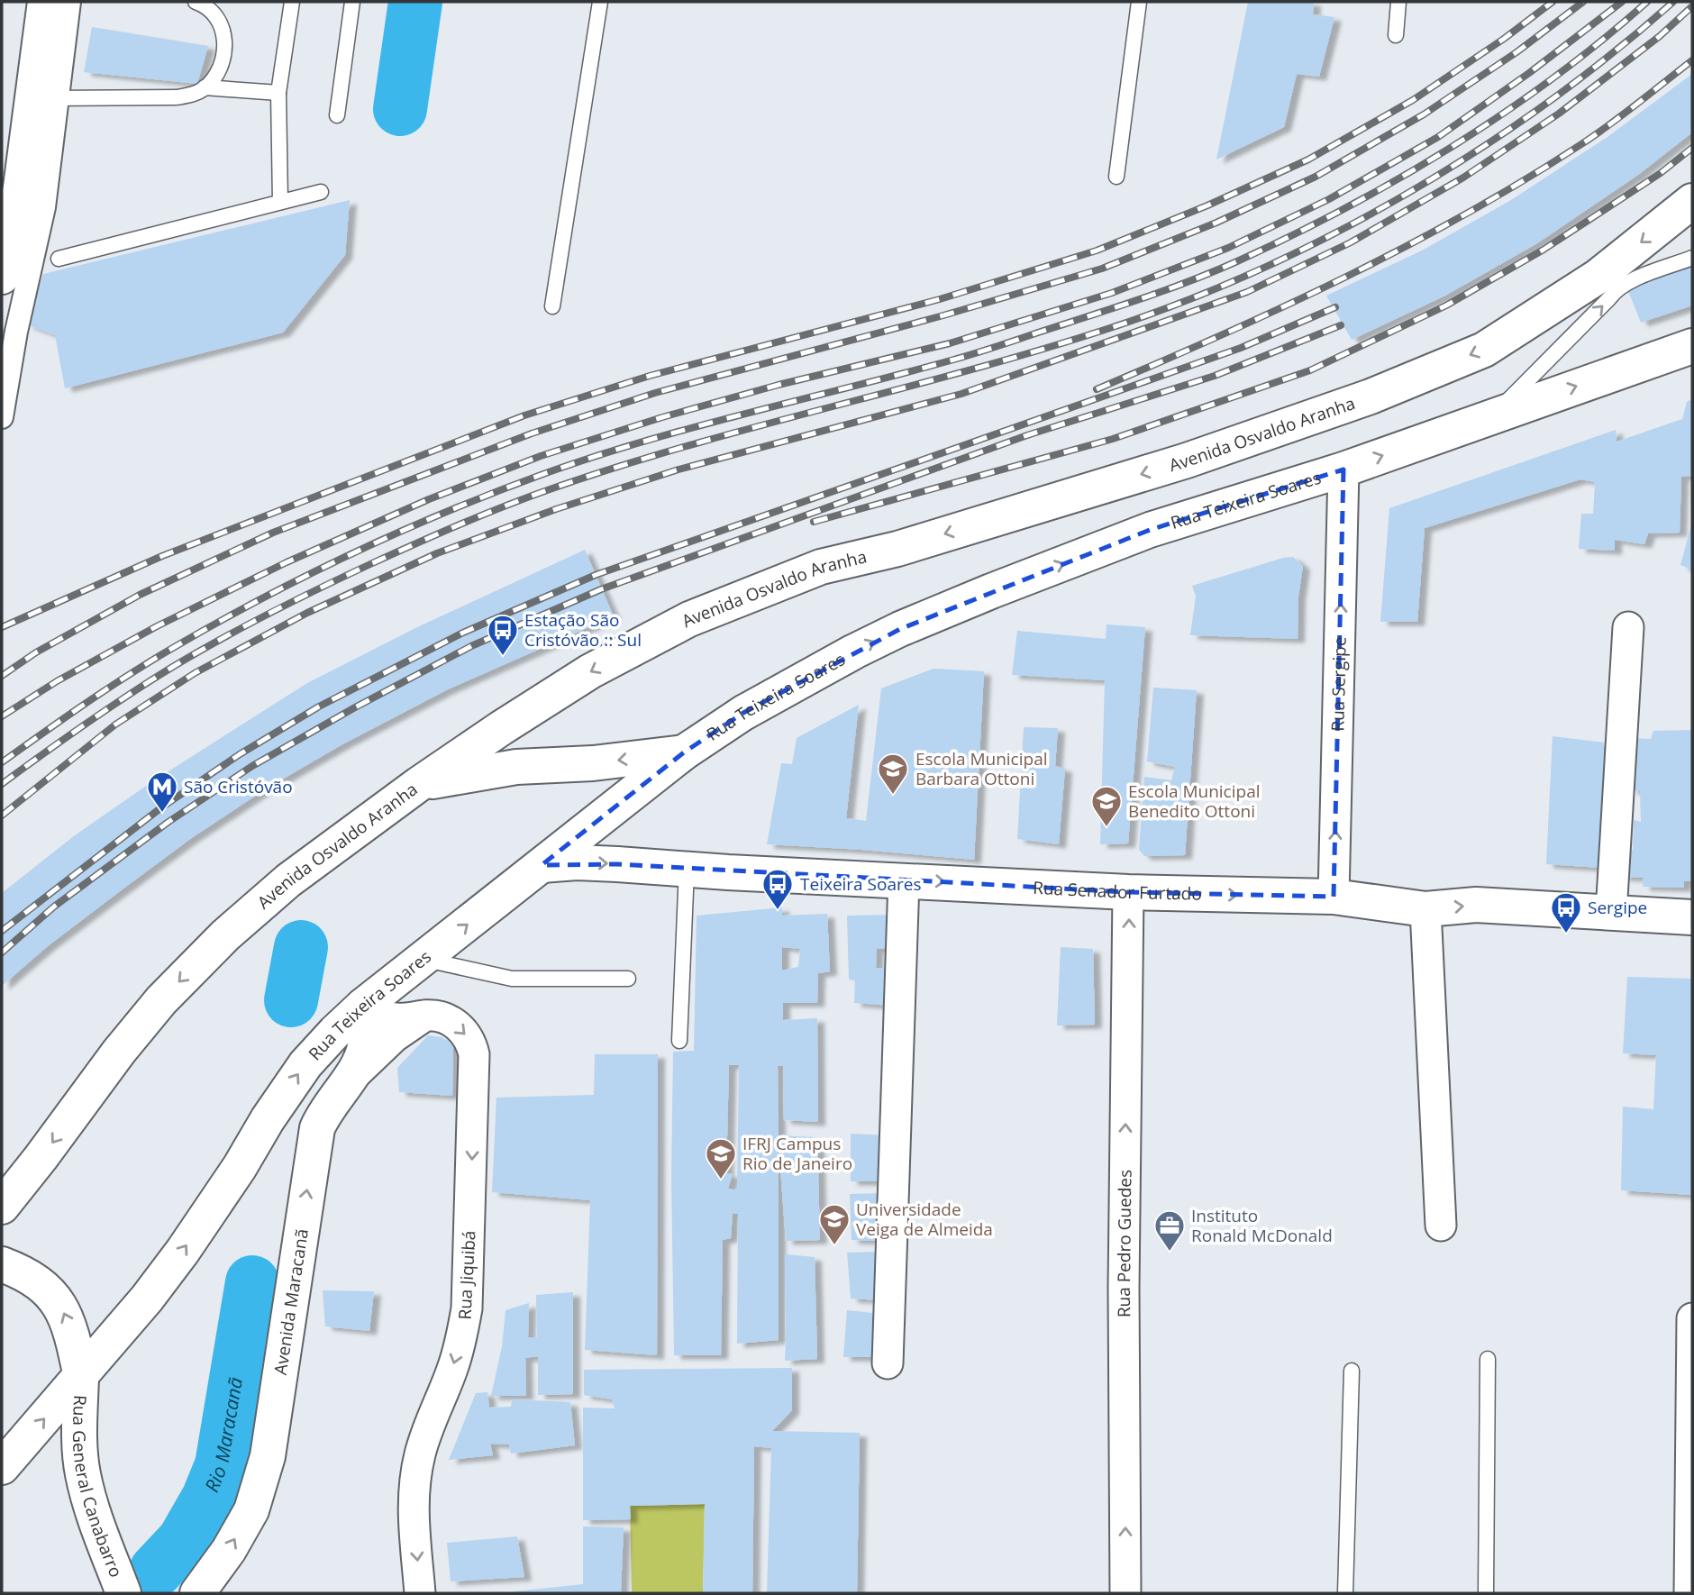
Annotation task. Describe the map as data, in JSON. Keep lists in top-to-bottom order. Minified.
{"streets":{"main road":["Avenida Osvaldo Aranha","Rua Teixeira Soares","Rua Senador Furtado","Avenida Maracanã","Rua General Canabarro"],"street":["Rua Sergipe","Rua Pedro Guedes","Rua Jiquibá"]},"crossings":[["Rua Teixeira Soares","Rua Sergipe"],["Rua Teixeira Soares","Rua Senador Furtado"],["Rua Teixeira Soares","Rua Jiquibá"],["Rua Teixeira Soares","Avenida Maracanã"],["Rua Teixeira Soares","Rua General Canabarro"],["Rua Sergipe","Rua Senador Furtado"],["Rua Senador Furtado","Rua Pedro Guedes"],["Rua Jiquibá","Avenida Maracanã"]],"one_way":["Avenida Osvaldo Aranha","Rua Teixeira Soares","Rua Sergipe","Rua Senador Furtado","Rua Jiquibá","Avenida Maracanã","Rua General Canabarro"],"water":["Rio Maracanã"],"places":{"bus stop":["Estação São Cristóvão :: Sul","Teixeira Soares","Sergipe"],"school or university":["Escola Municipal Barbara Ottoni","Escola Municipal Benedito Ottoni","IFRJ Campus Rio de Janeiro","Universidade Veiga de Almeida"],"metro station":["São Cristóvão"],"office":["Instituto Ronald McDonald"]}}
